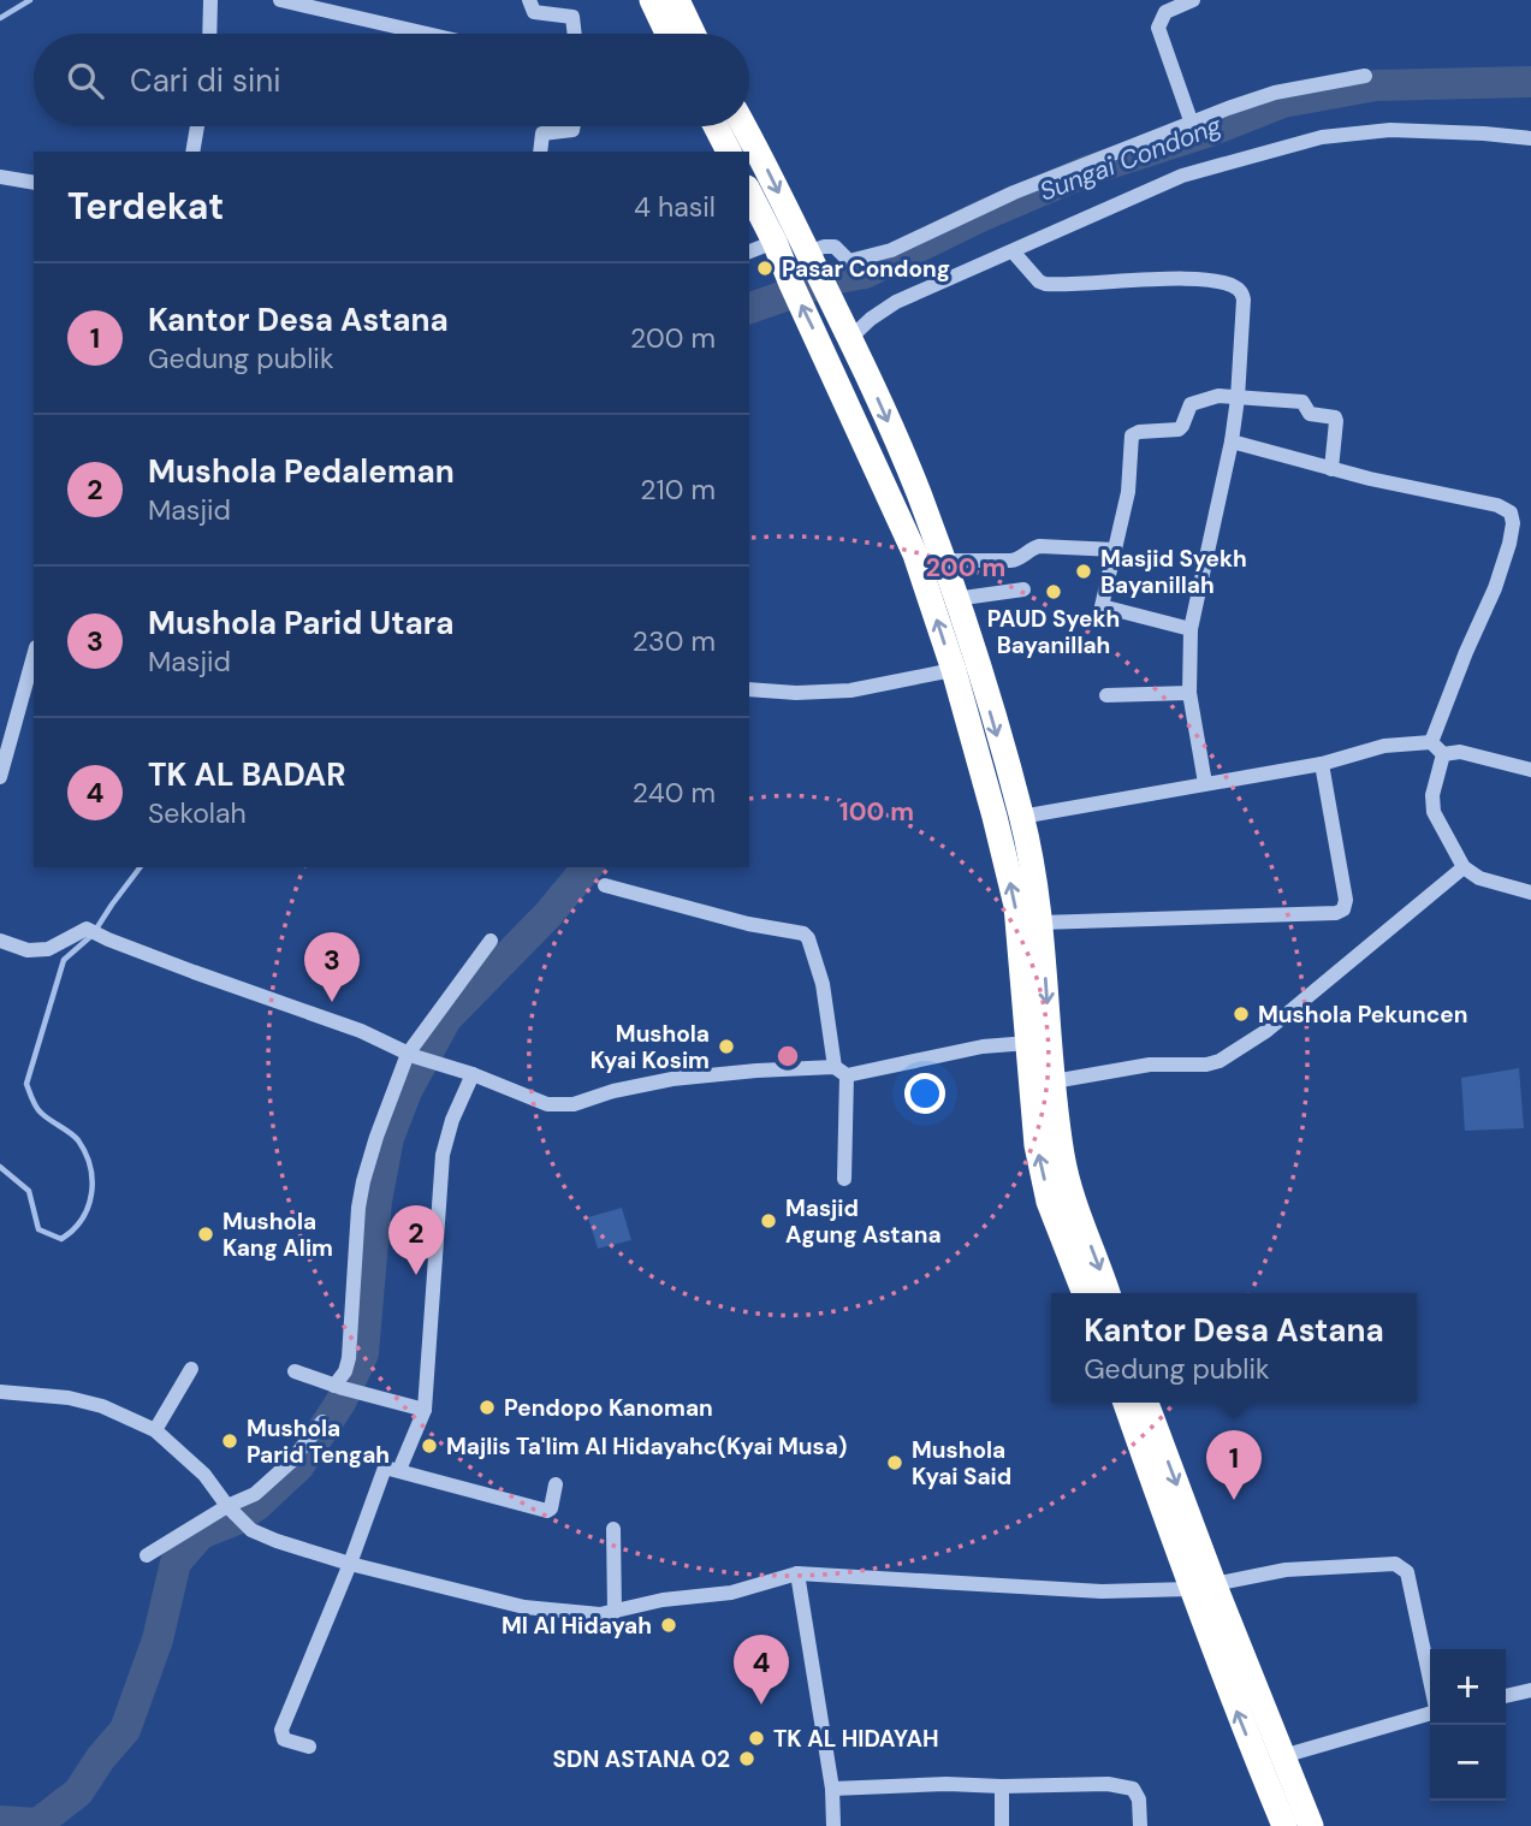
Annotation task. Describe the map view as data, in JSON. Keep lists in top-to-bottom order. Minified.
{"water":["Sungai Condong"],"places":["Pasar Condong","Masjid Syekh Bayanillah","PAUD Syekh Bayanillah","Mushola Pekuncen","Mushola Kyai Kosim","Masjid Agung Astana","Mushola Kang Alim","Pendopo Kanoman","Mushola Parid Tengah","Majlis Ta'lim Al Hidayahc(Kyai Musa)","Mushola Kyai Said","MI Al Hidayah","TK AL HIDAYAH","SDN ASTANA 02"],"page":{"search":"Cari di sini","heading":["Terdekat","4 hasil"],"list":[{"mark":"1","name":"Kantor Desa Astana","note":"Gedung publik","value":"200 m"},{"mark":"2","name":"Mushola Pedaleman","note":"Masjid","value":"210 m"},{"mark":"3","name":"Mushola Parid Utara","note":"Masjid","value":"230 m"},{"mark":"4","name":"TK AL BADAR","note":"Sekolah","value":"240 m"}],"pins":["3","2","1","4"],"popup":["Kantor Desa Astana","Gedung publik"],"map_buttons":["+","−"]},"rings":["200 m","100 m"]}
